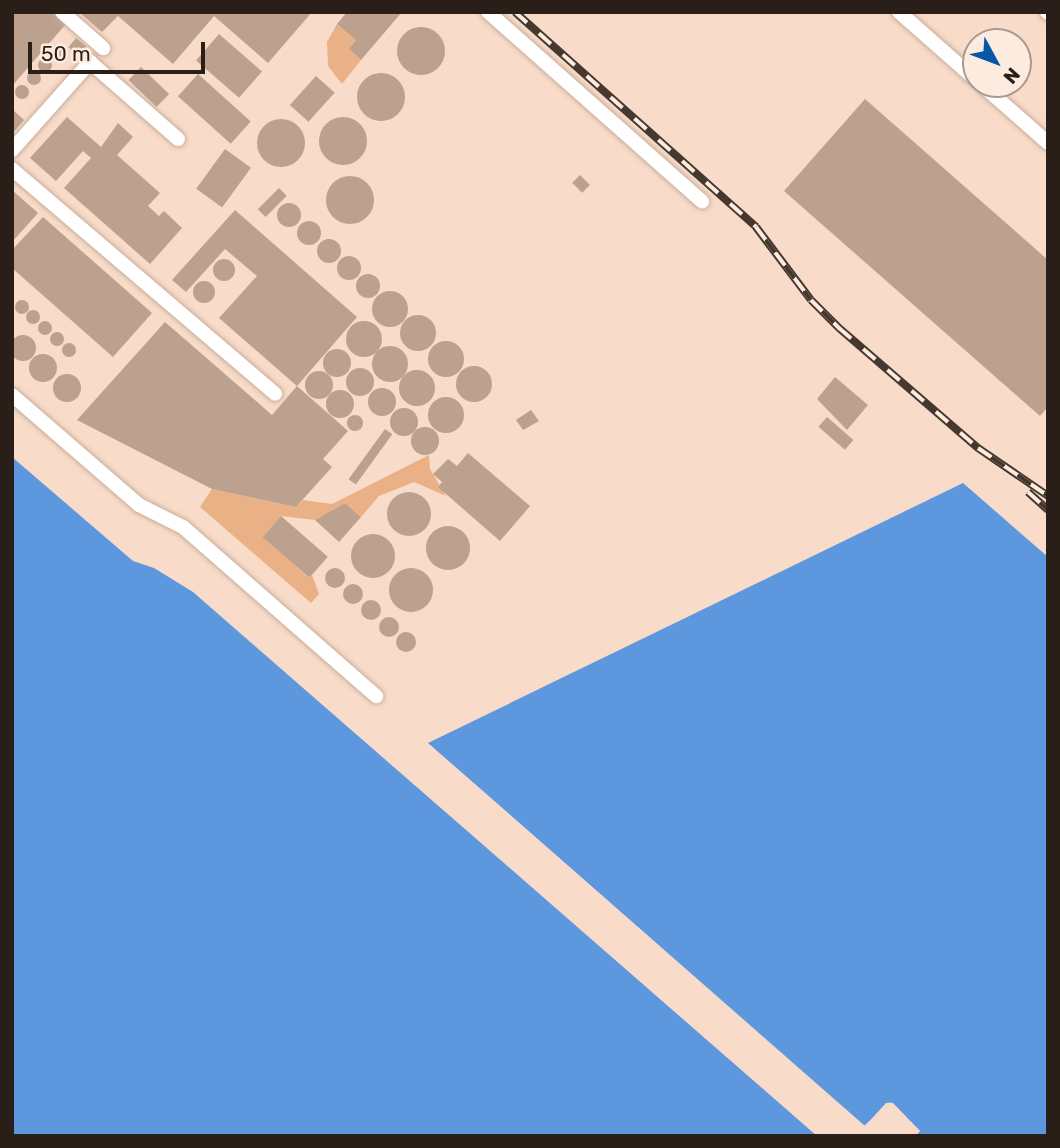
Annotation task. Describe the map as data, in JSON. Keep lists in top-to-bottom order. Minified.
{"scale_bar":"50 m","north":"bottom right"}
